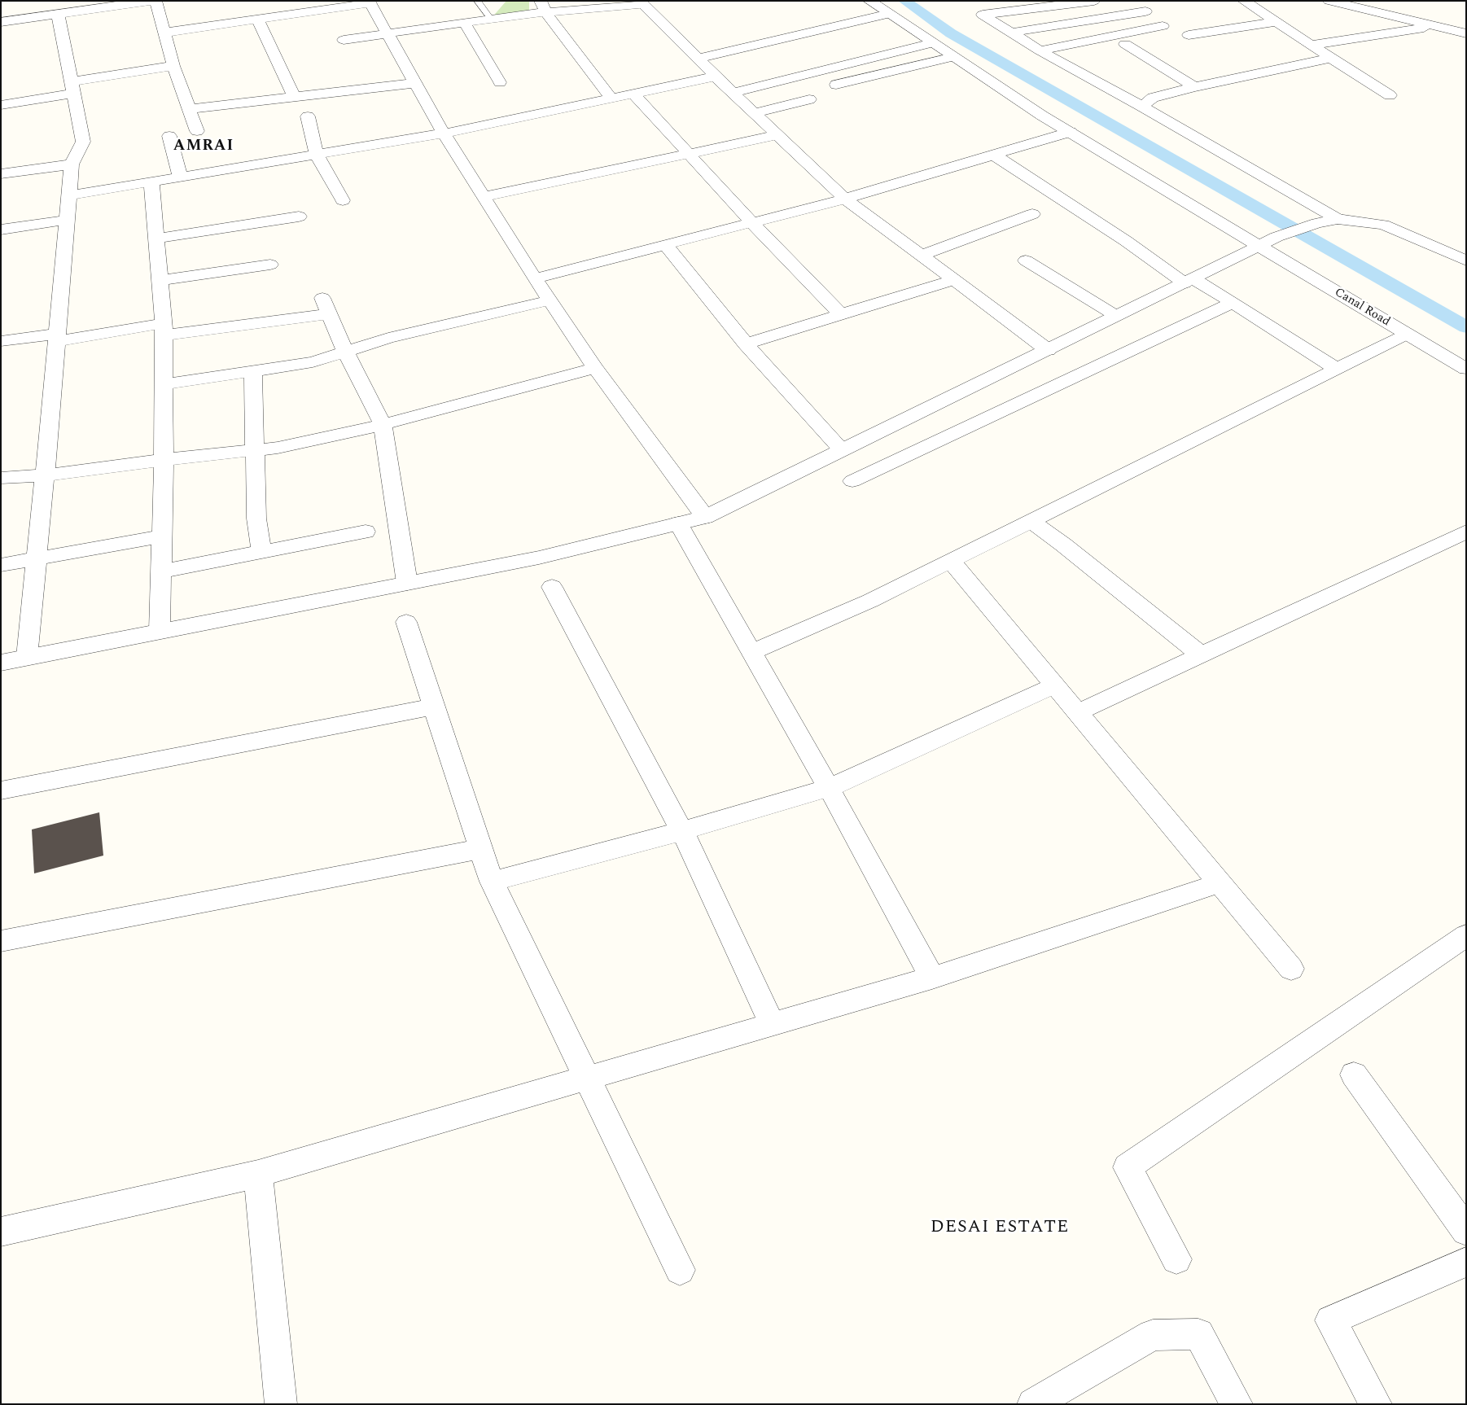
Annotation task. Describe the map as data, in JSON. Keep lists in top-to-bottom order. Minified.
{"streets":{"street":["Canal Road"]},"districts":["AMRAI","DESAI ESTATE"]}
